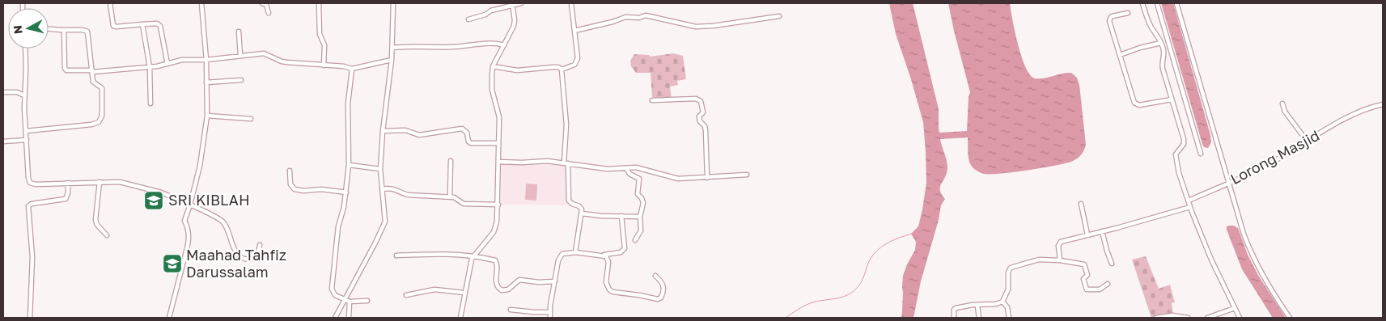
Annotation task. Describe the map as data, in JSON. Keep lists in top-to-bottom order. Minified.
{"streets":{"street":["Lorong Masjid"]},"places":{"school or university":["SRI KIBLAH","Maahad Tahfiz Darussalam"]},"north":"left"}
